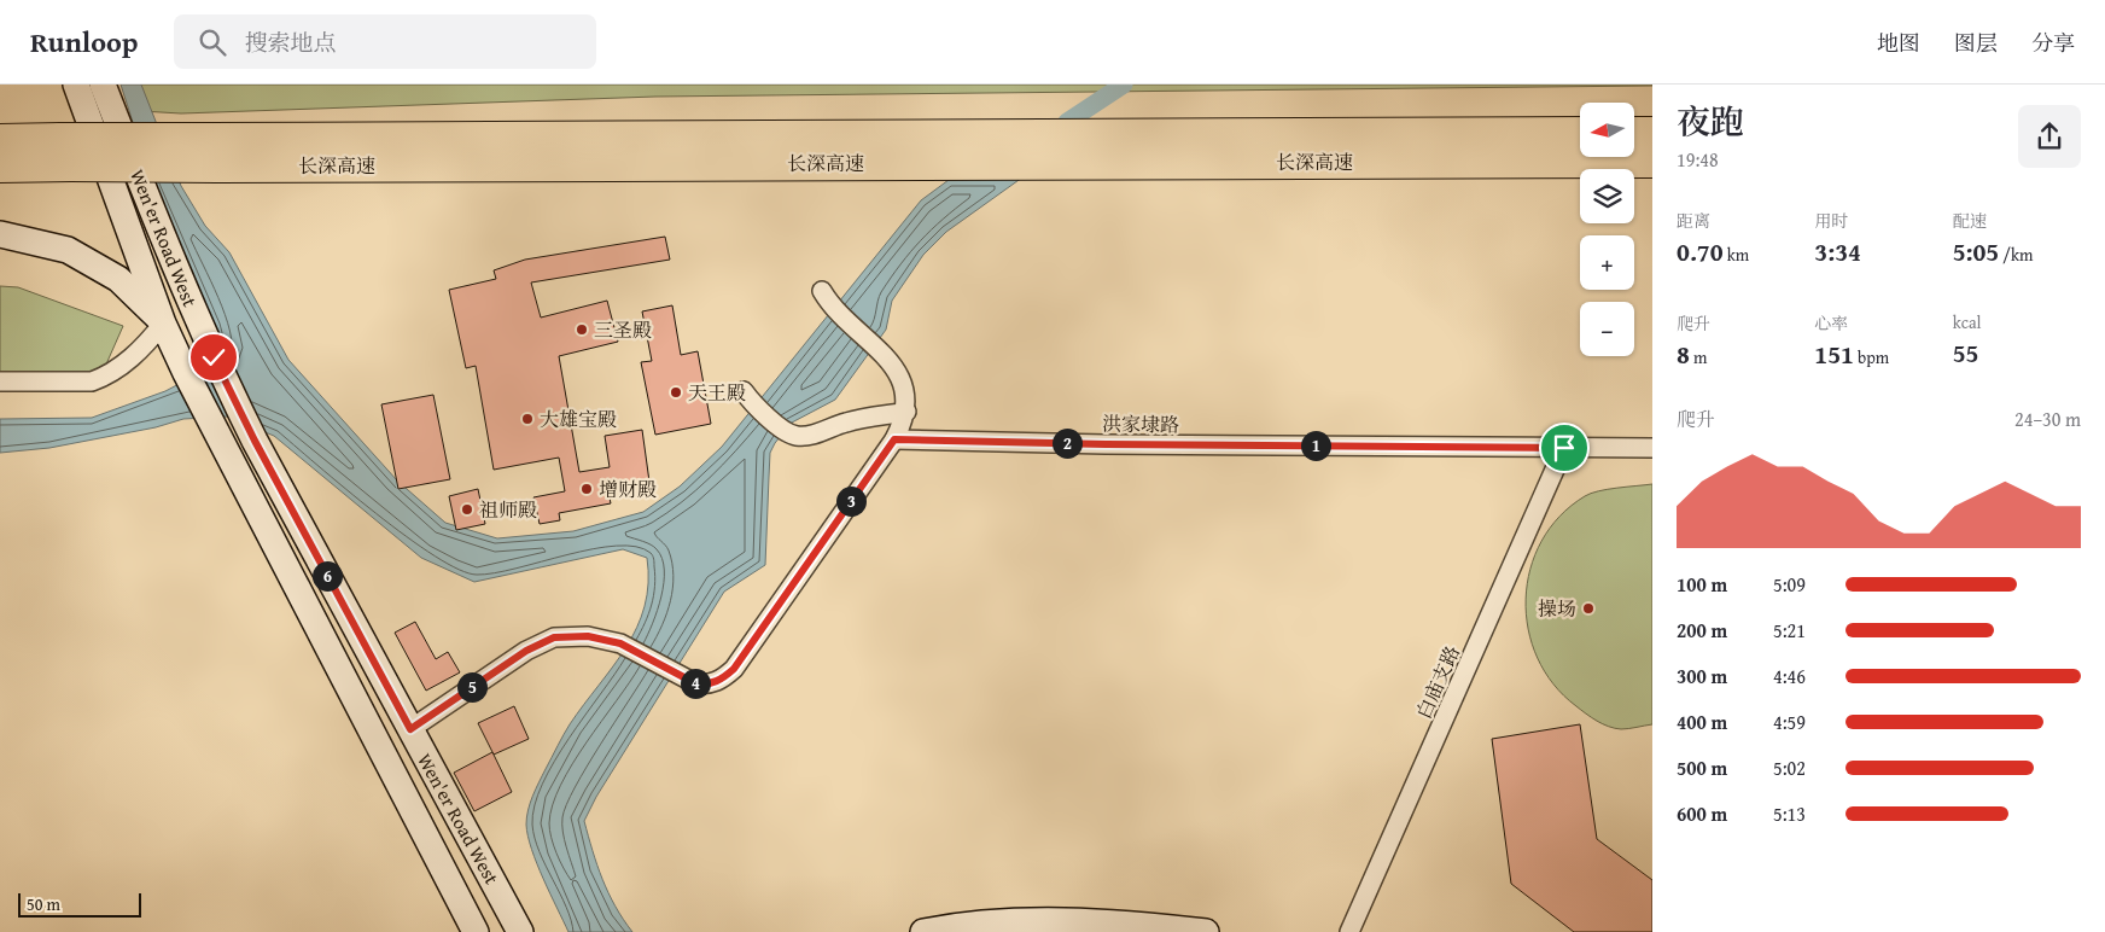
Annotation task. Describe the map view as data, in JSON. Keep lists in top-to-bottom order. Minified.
{"streets":{"highway":["长深高速"],"main road":["Wen'er Road West"],"street":["洪家埭路","白庙支路"]},"crossings":[["洪家埭路","白庙支路"]],"places":["三圣殿","天王殿","大雄宝殿","增财殿","祖师殿","操场"],"scale_bar":"50 m","north":"left","page":{"header":"Runloop","search":"搜索地点","nav":["地图","图层","分享"],"heading":["夜跑","19:48"],"map_buttons":["+","−"],"stats":[["距离","0.70 km"],["用时","3:34"],["配速","5:05 /km"],["爬升","8 m"],["心率","151 bpm"],["kcal","55"]],"chart":["爬升","24–30 m"],"pins":["2","1","3","6","4","5"],"list":[{"name":"100 m","note":"5:09"},{"name":"200 m","note":"5:21"},{"name":"300 m","note":"4:46"},{"name":"400 m","note":"4:59"},{"name":"500 m","note":"5:02"},{"name":"600 m","note":"5:13"}],"scale":"50 m"}}
